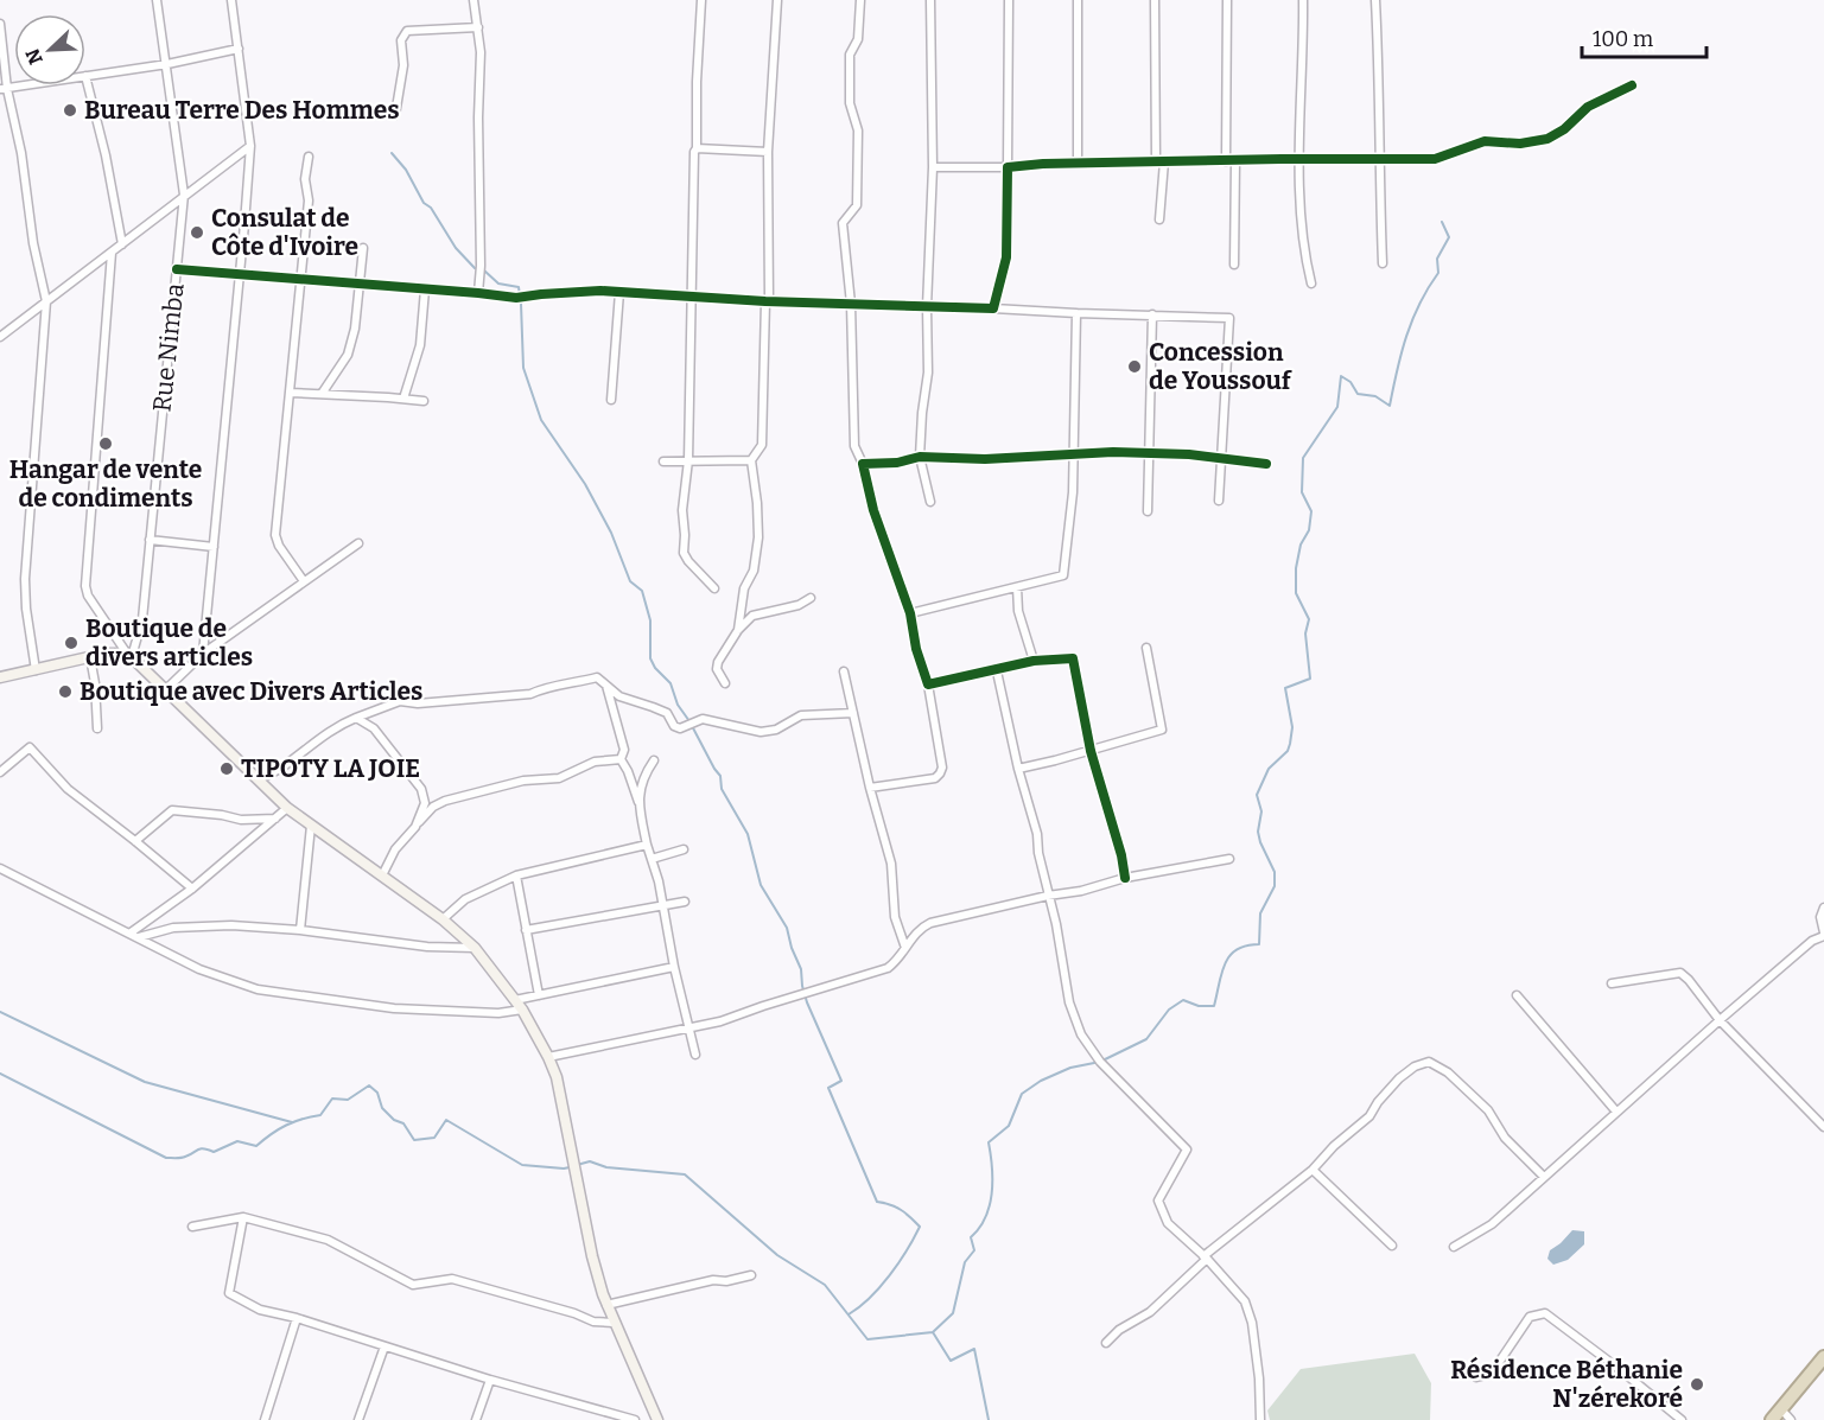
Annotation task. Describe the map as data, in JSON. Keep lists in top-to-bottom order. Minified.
{"streets":{"street":["Rue Nimba"]},"places":["Bureau Terre Des Hommes","Consulat de Côte d'Ivoire","Concession de Youssouf","Hangar de vente de condiments","Boutique de divers articles","Boutique avec Divers Articles","TIPOTY LA JOIE","Résidence Béthanie N'zérekoré"],"scale_bar":"100 m","north":"bottom left"}
